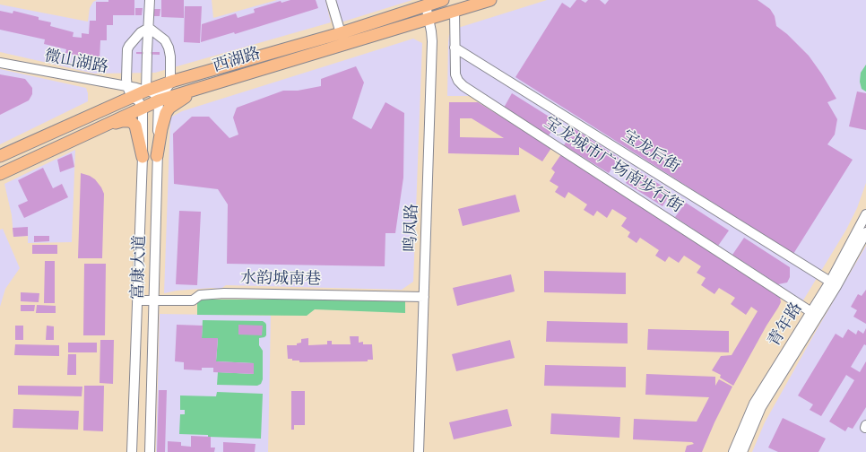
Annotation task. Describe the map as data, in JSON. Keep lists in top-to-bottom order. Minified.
{"streets":{"main road":["西湖路"],"street":["微山湖路","宝龙后街","宝龙城市广场南步行街","鸣凤路","富康大道","水韵城南巷","青年路"]},"crossings":[["西湖路","微山湖路"],["西湖路","宝龙城市广场南步行街"],["西湖路","鸣凤路"],["西湖路","富康大道"],["宝龙后街","宝龙城市广场南步行街"],["宝龙后街","青年路"],["宝龙城市广场南步行街","青年路"],["鸣凤路","水韵城南巷"],["富康大道","水韵城南巷"]]}
